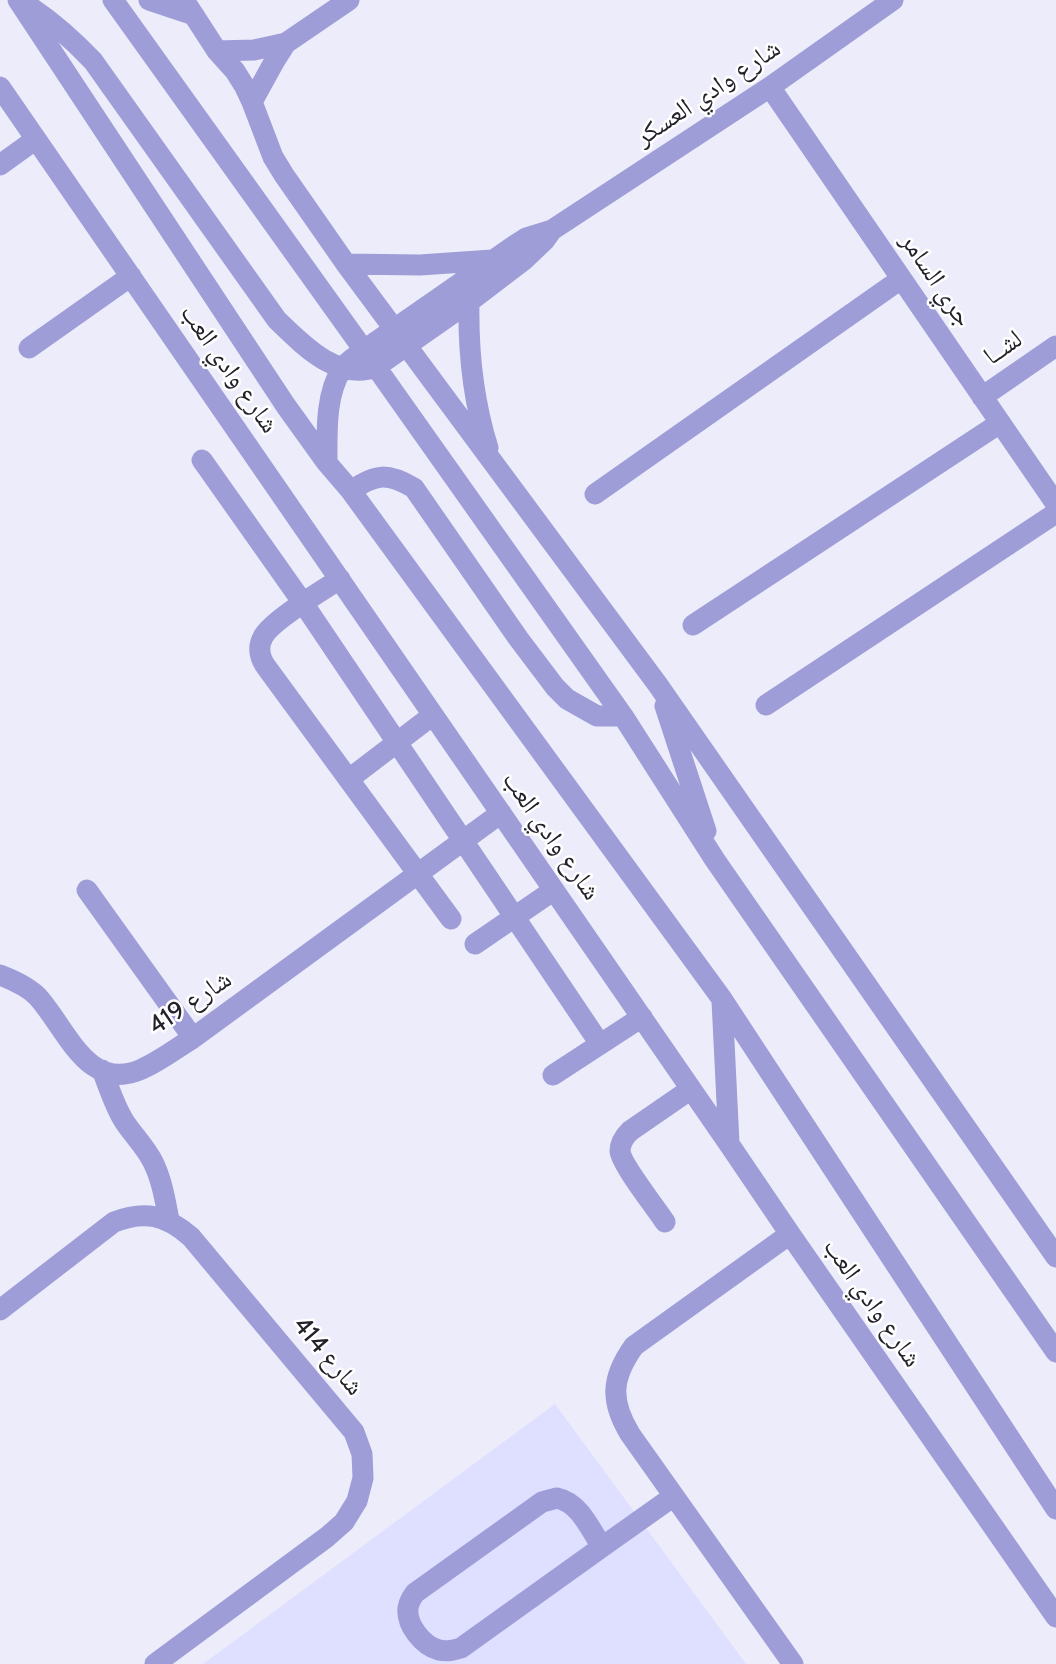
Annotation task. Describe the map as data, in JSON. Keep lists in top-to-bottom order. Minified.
{"streets":{"street":["شارع وادي العسكر","جري السامر","لشــا","شارع وادي العب","شارع 419","شارع 414"]},"crossings":[["شارع وادي العسكر","جري السامر"],["شارع وادي العسكر","شارع وادي العب"],["جري السامر","لشــا"],["شارع وادي العب","شارع 419"]]}
